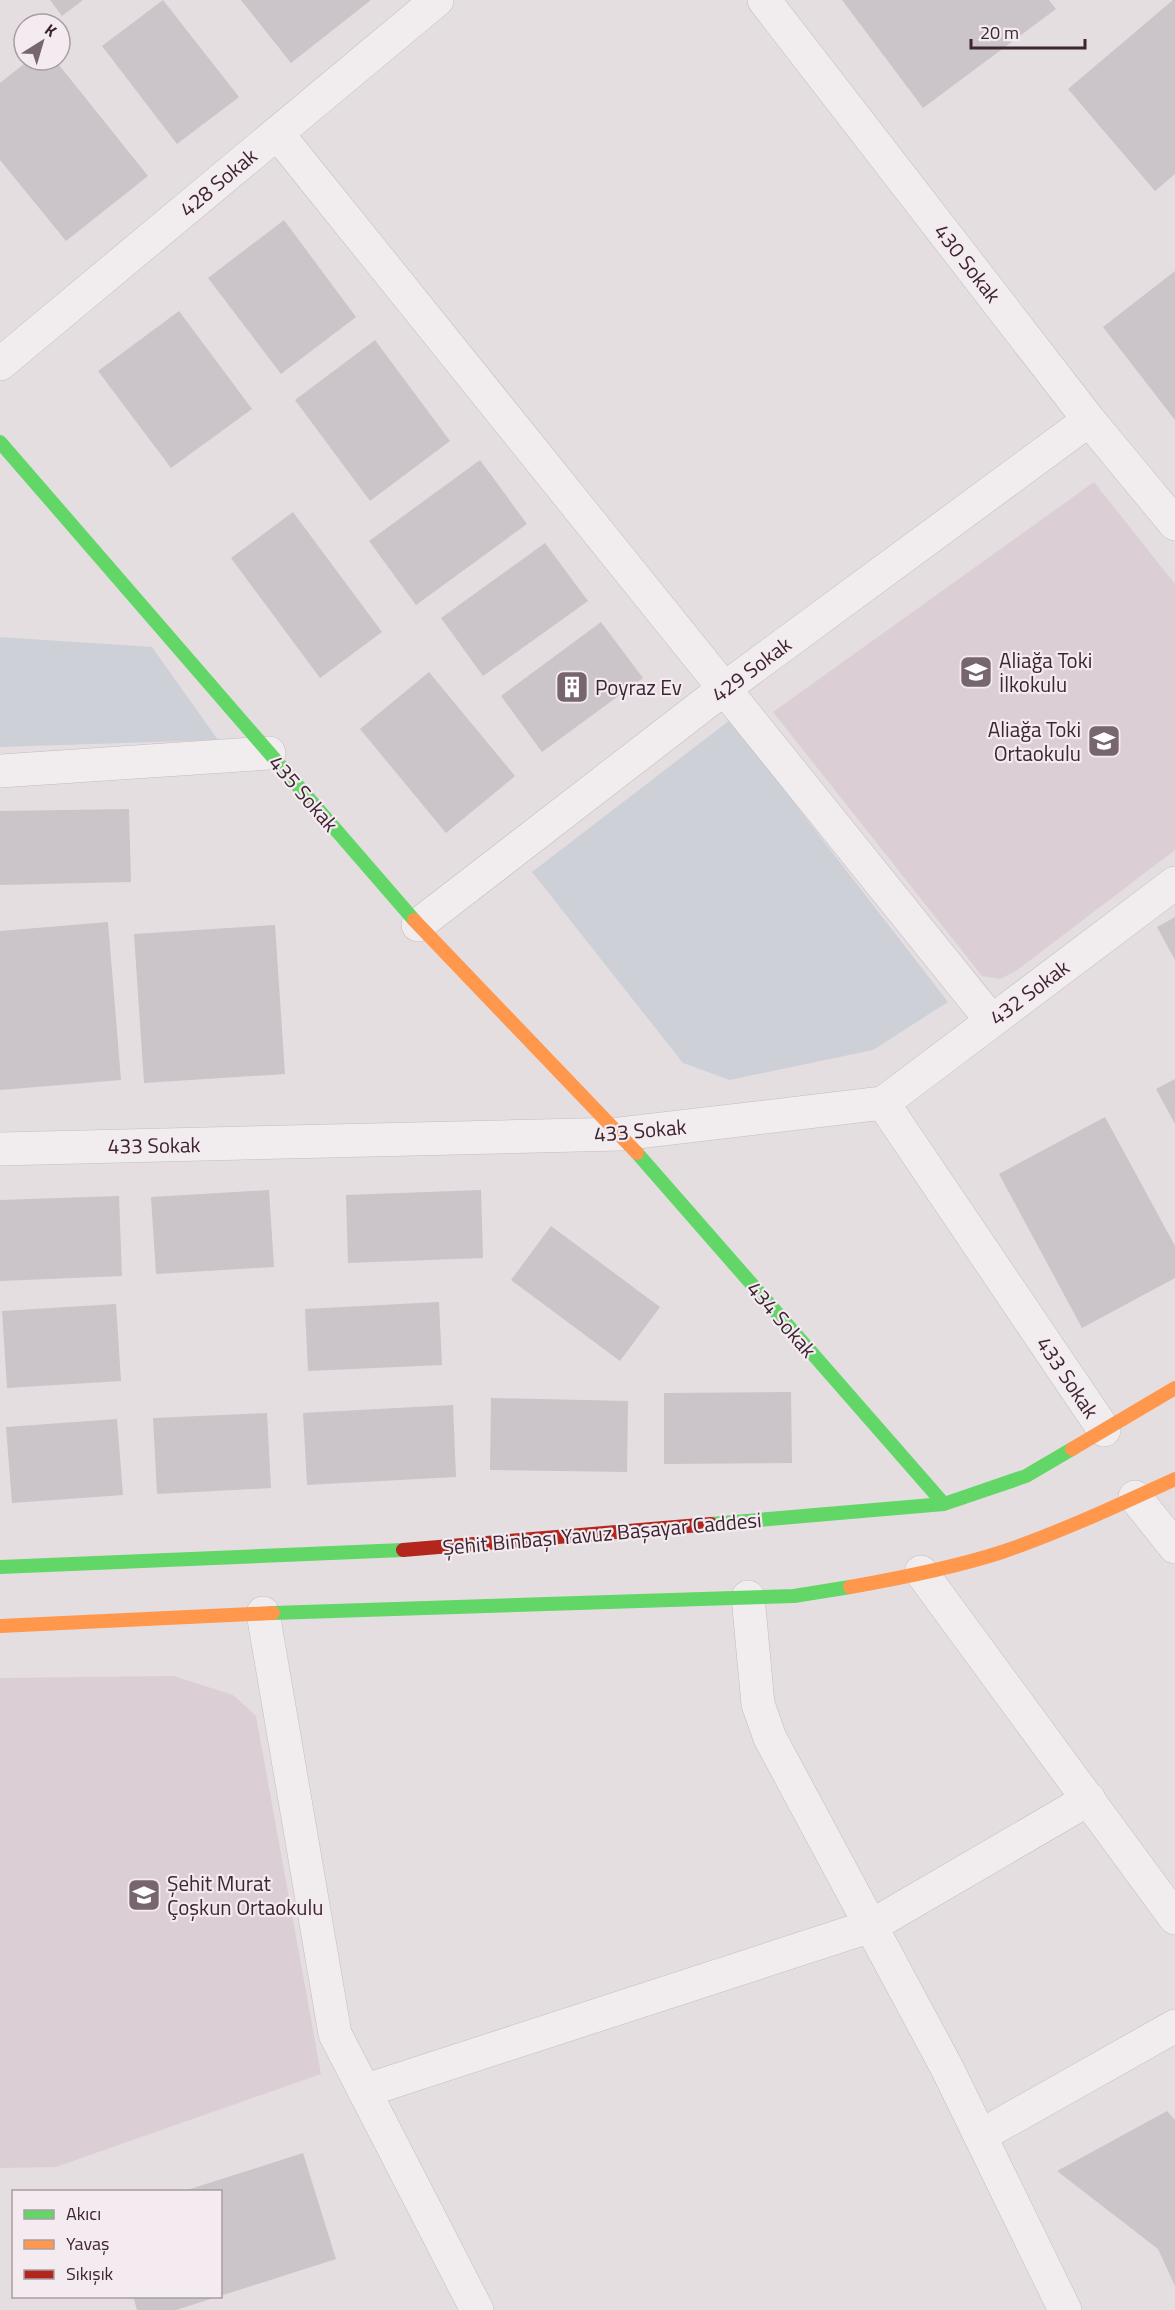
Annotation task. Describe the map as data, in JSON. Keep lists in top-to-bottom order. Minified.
{"streets":{"street":["428 Sokak","430 Sokak","429 Sokak","435 Sokak","432 Sokak","433 Sokak","434 Sokak","Şehit Binbaşı Yavuz Başayar Caddesi"]},"crossings":[["430 Sokak","429 Sokak"],["429 Sokak","435 Sokak"],["435 Sokak","433 Sokak"],["435 Sokak","434 Sokak"],["432 Sokak","433 Sokak"],["433 Sokak","434 Sokak"],["433 Sokak","Şehit Binbaşı Yavuz Başayar Caddesi"],["434 Sokak","Şehit Binbaşı Yavuz Başayar Caddesi"]],"places":{"school or university":["Aliağa Toki İlkokulu","Aliağa Toki Ortaokulu","Şehit Murat Çoşkun Ortaokulu"],"building":["Poyraz Ev"]},"legend":["Akıcı","Yavaş","Sıkışık"],"scale_bar":"20 m","north":"top right"}
